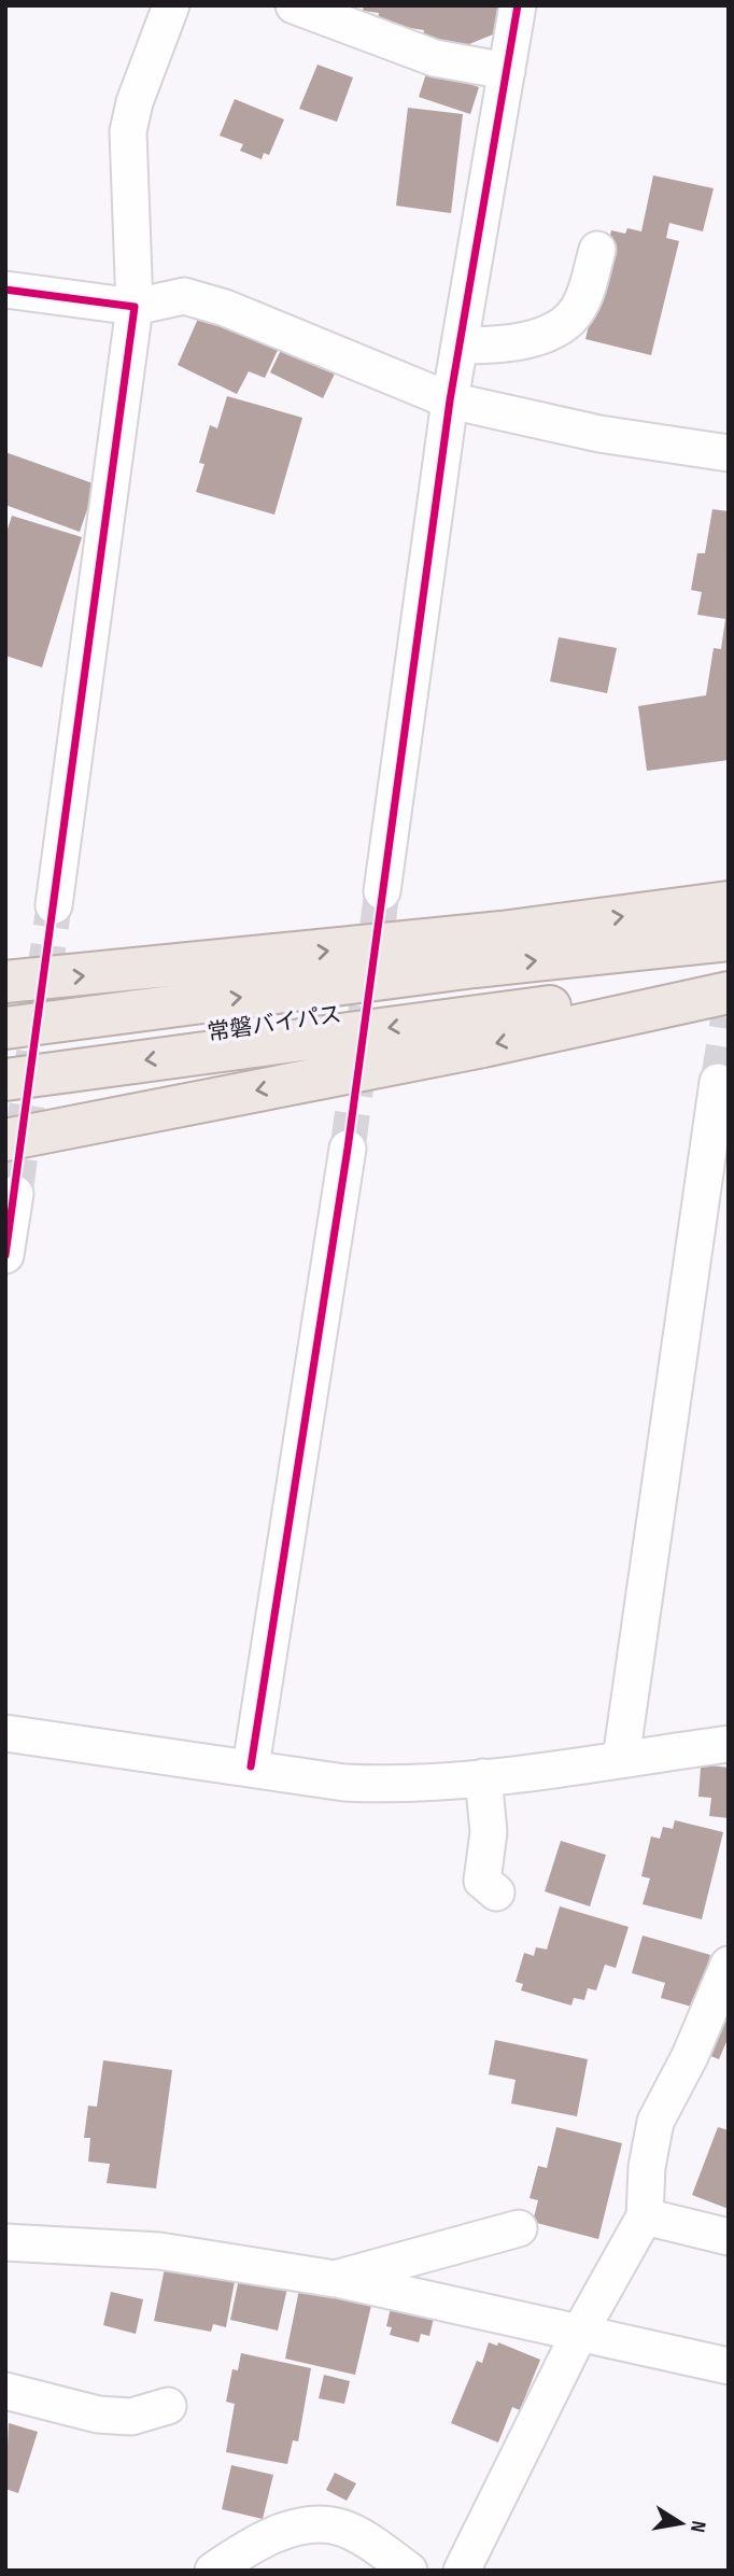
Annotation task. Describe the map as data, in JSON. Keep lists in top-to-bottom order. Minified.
{"streets":{"highway":["常磐バイパス"]},"north":"right"}
